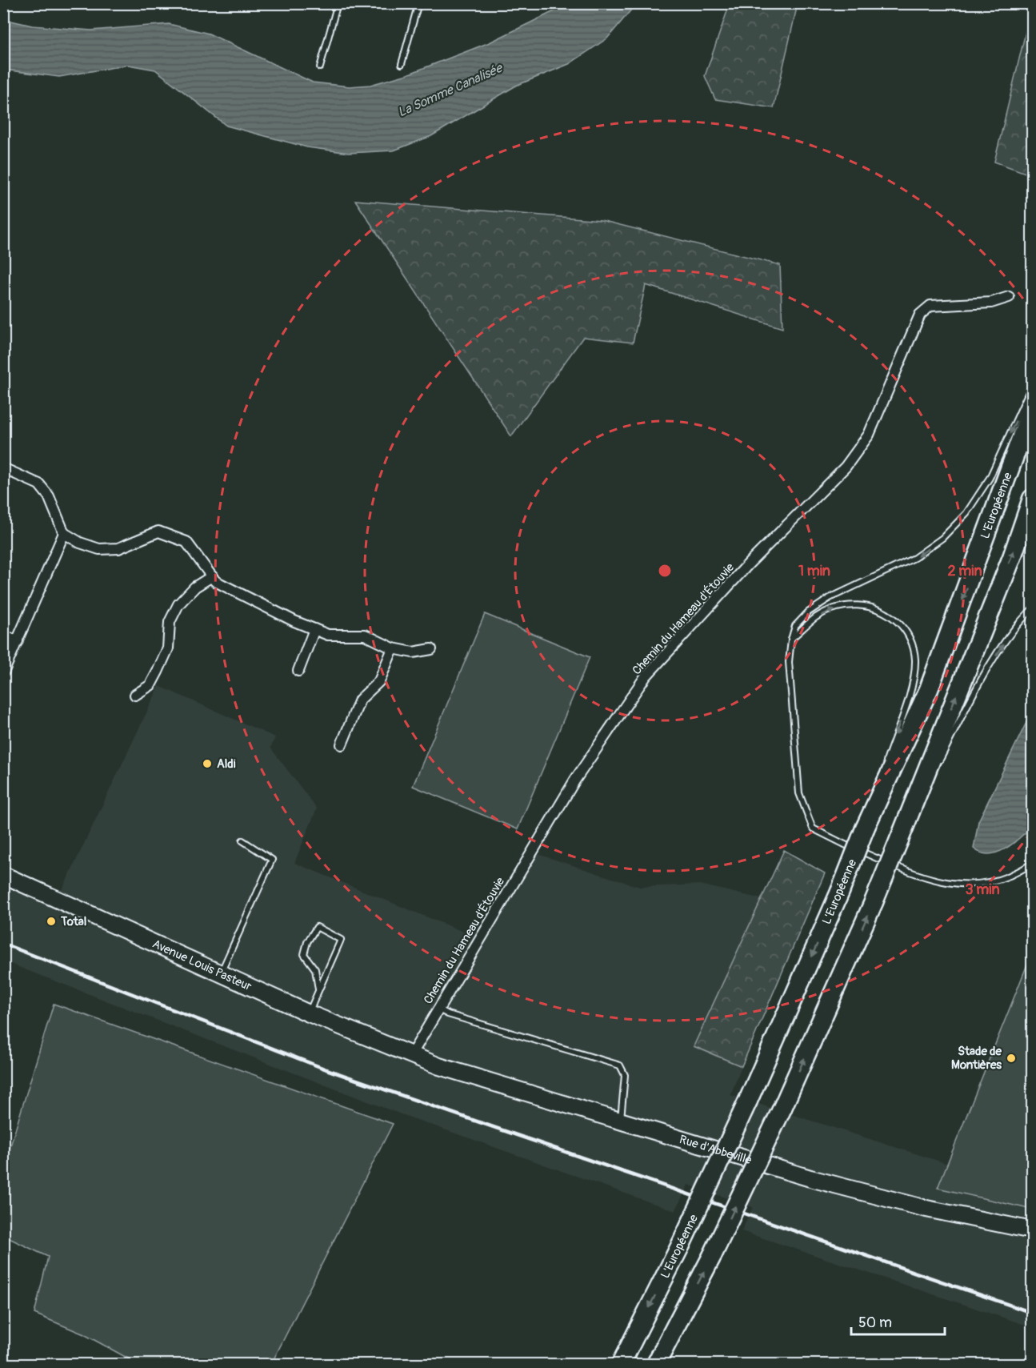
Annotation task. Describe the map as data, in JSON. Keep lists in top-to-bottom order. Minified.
{"streets":{"highway":["L'Européenne"],"main road":["Avenue Louis Pasteur","Rue d'Abbeville"],"street":["Chemin du Hameau d'Étouvie"]},"crossings":[["Chemin du Hameau d'Étouvie","Avenue Louis Pasteur"],["Chemin du Hameau d'Étouvie","Rue d'Abbeville"],["Avenue Louis Pasteur","Rue d'Abbeville"]],"water":["La Somme Canalisée"],"places":["Aldi","Total","Stade de Montières"],"scale_bar":"50 m","rings":["1 min","2 min","3 min"]}
